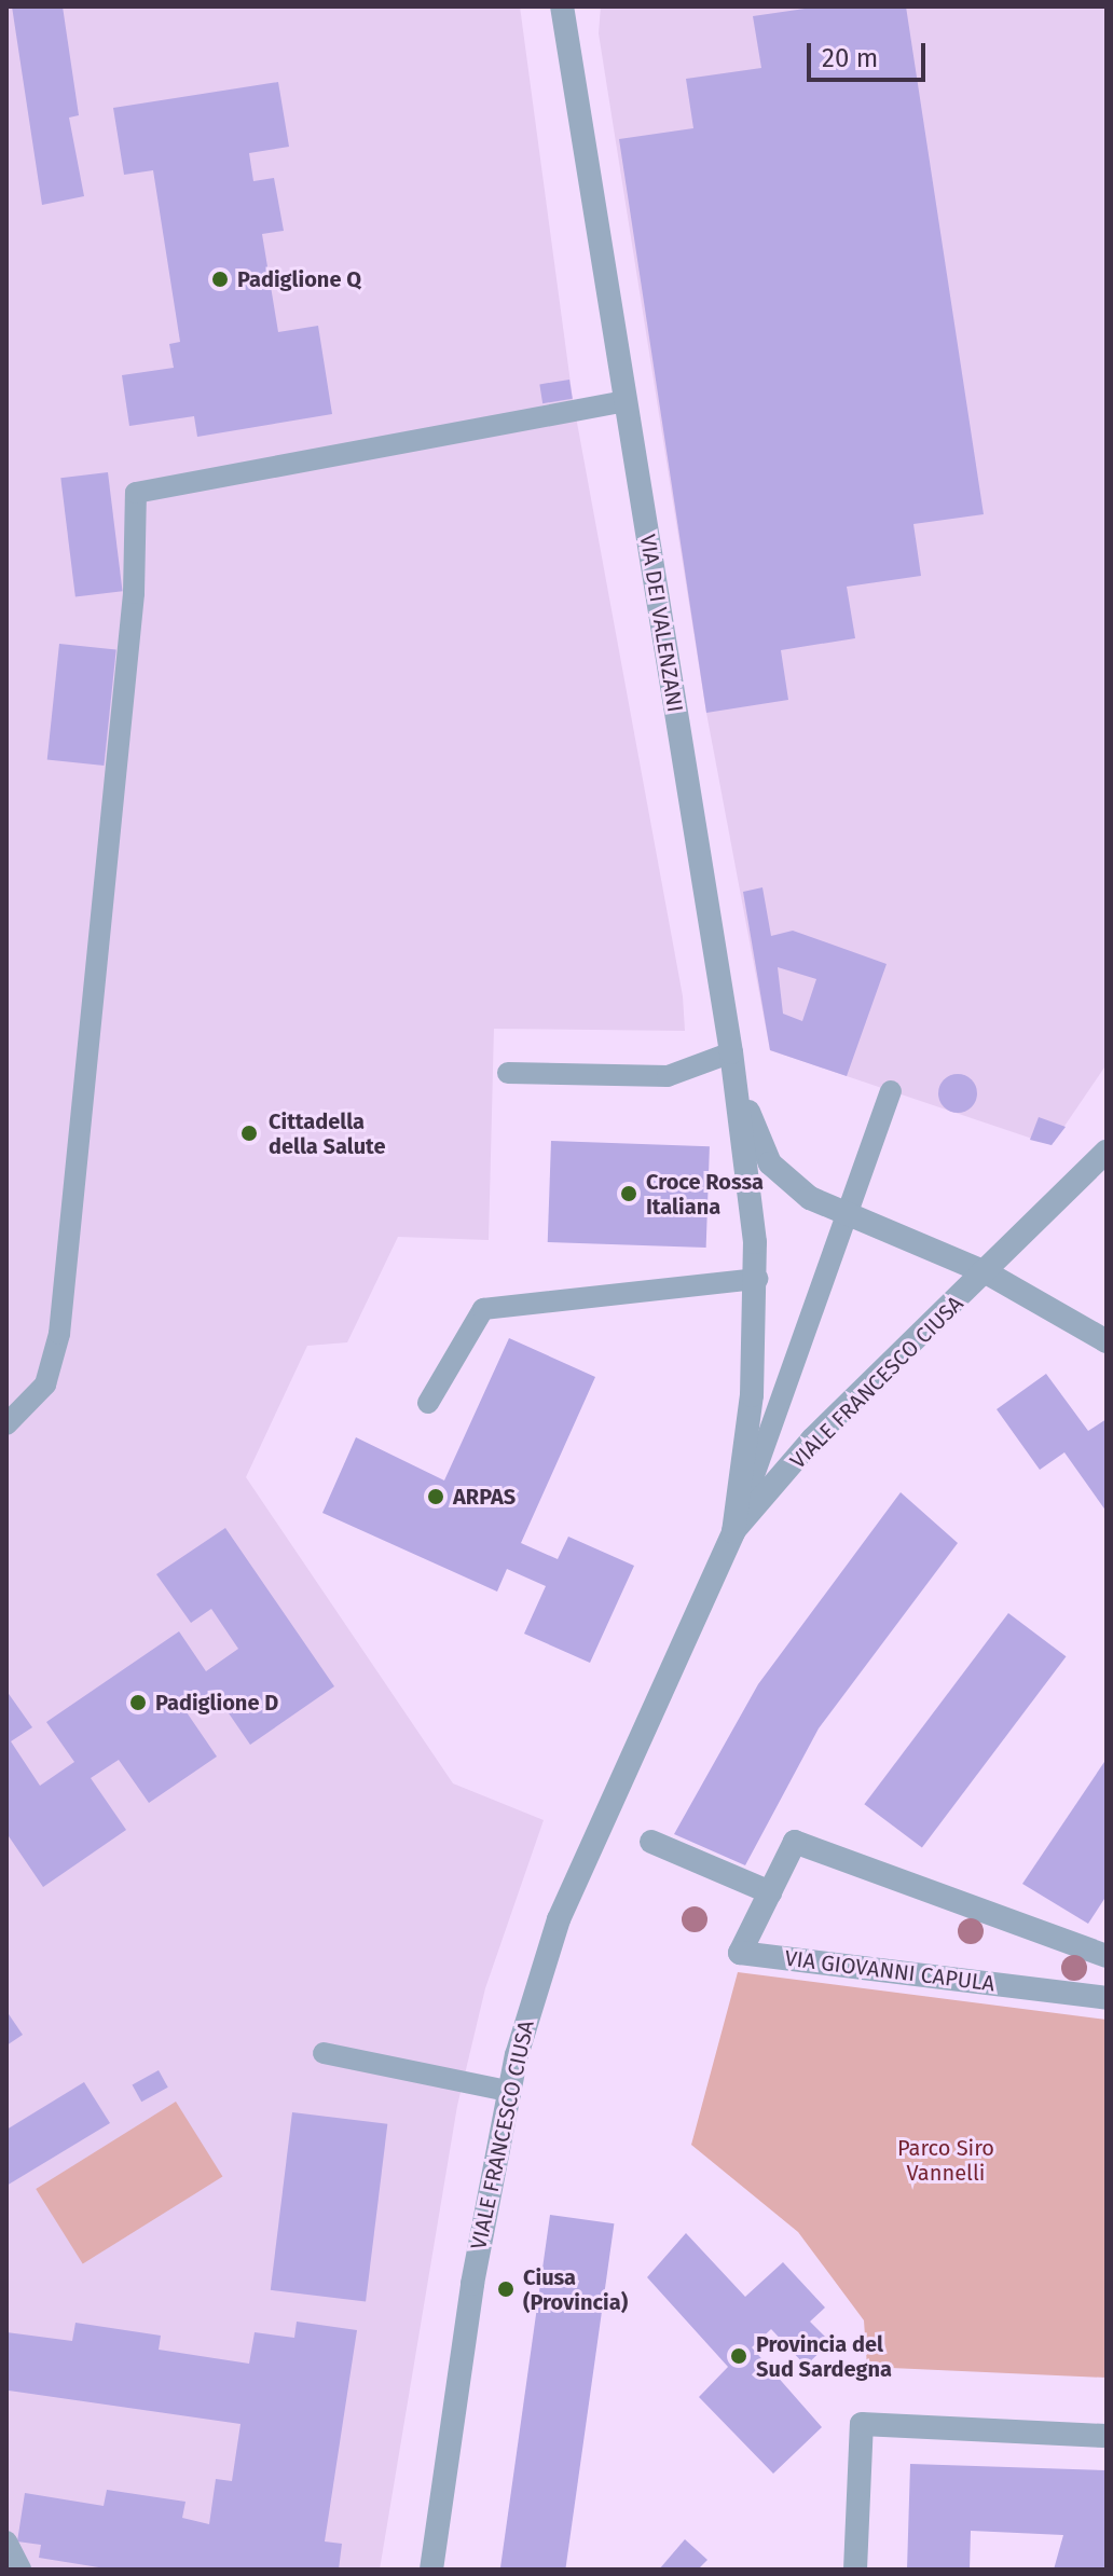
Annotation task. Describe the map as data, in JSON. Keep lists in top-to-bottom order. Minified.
{"streets":{"street":["VIA DEI VALENZANI","VIALE FRANCESCO CIUSA","VIA GIOVANNI CAPULA"]},"crossings":[["VIA DEI VALENZANI","VIALE FRANCESCO CIUSA"]],"parks":["Parco Siro Vannelli"],"places":["Padiglione Q","Cittadella della Salute","Croce Rossa Italiana","ARPAS","Padiglione D","Ciusa (Provincia)","Provincia del Sud Sardegna"],"scale_bar":"20 m"}
